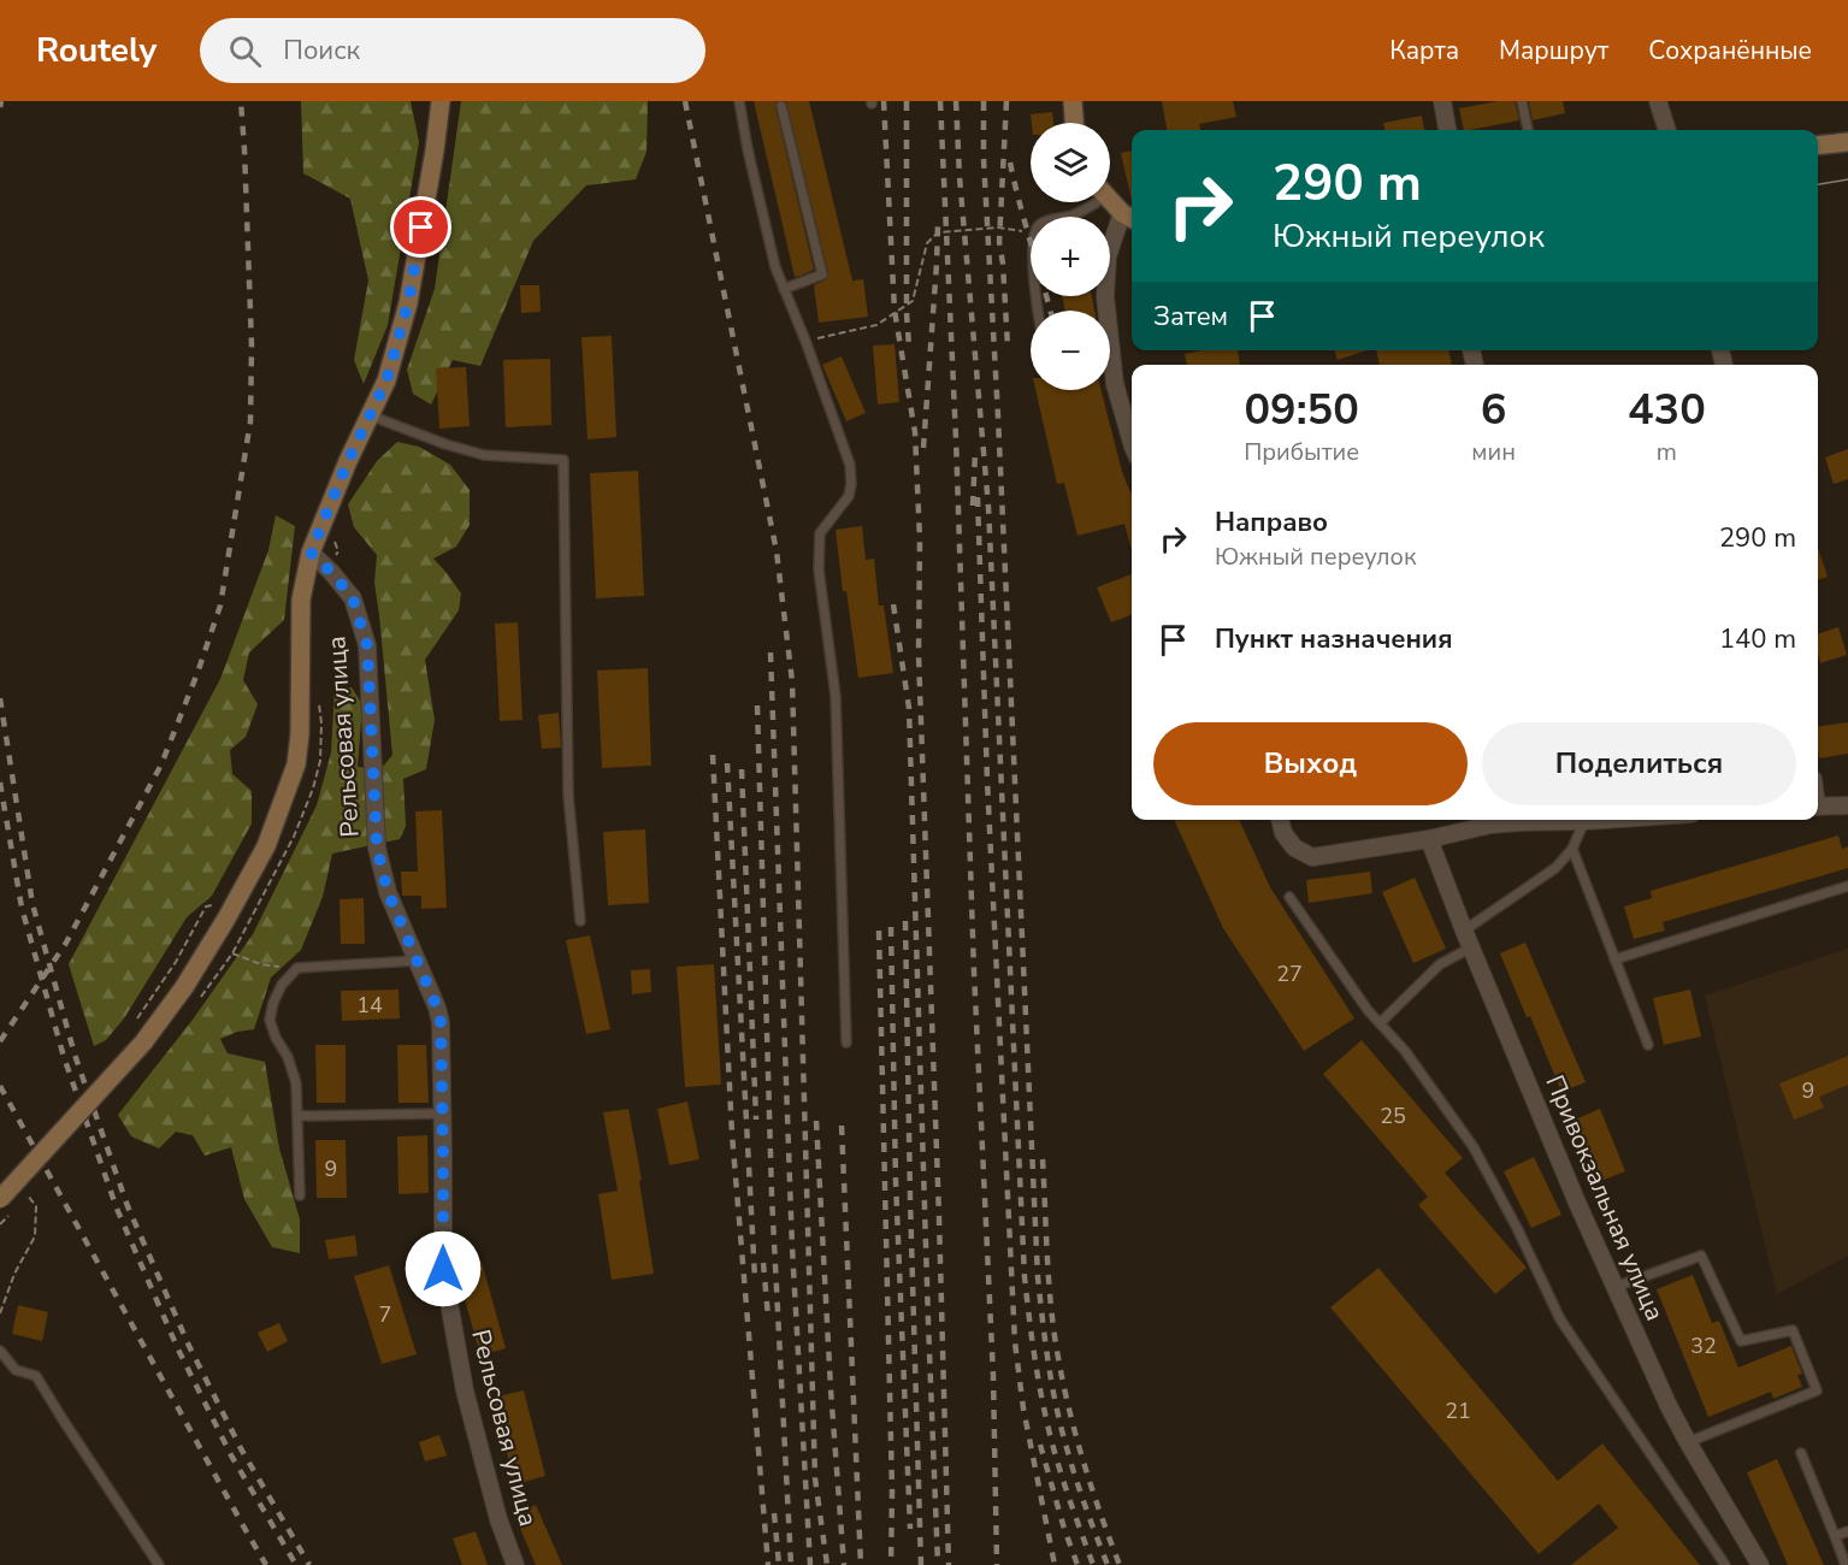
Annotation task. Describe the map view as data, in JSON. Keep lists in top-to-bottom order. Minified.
{"streets":{"street":["Рельсовая улица","Привокзальная улица"]},"house_numbers":["27","14","9","25","9","7","32","21"],"page":{"header":"Routely","search":"Поиск","nav":["Карта","Маршрут","Сохранённые"],"map_buttons":["+","−"],"turn":["290 m","Южный переулок"],"then":"Затем","eta":["09:50","Прибытие","6","мин","430","m"],"list":[{"name":"Направо","note":"Южный переулок","value":"290 m"},{"name":"Пункт назначения","value":"140 m"}],"buttons":["Выход","Поделиться"]}}
